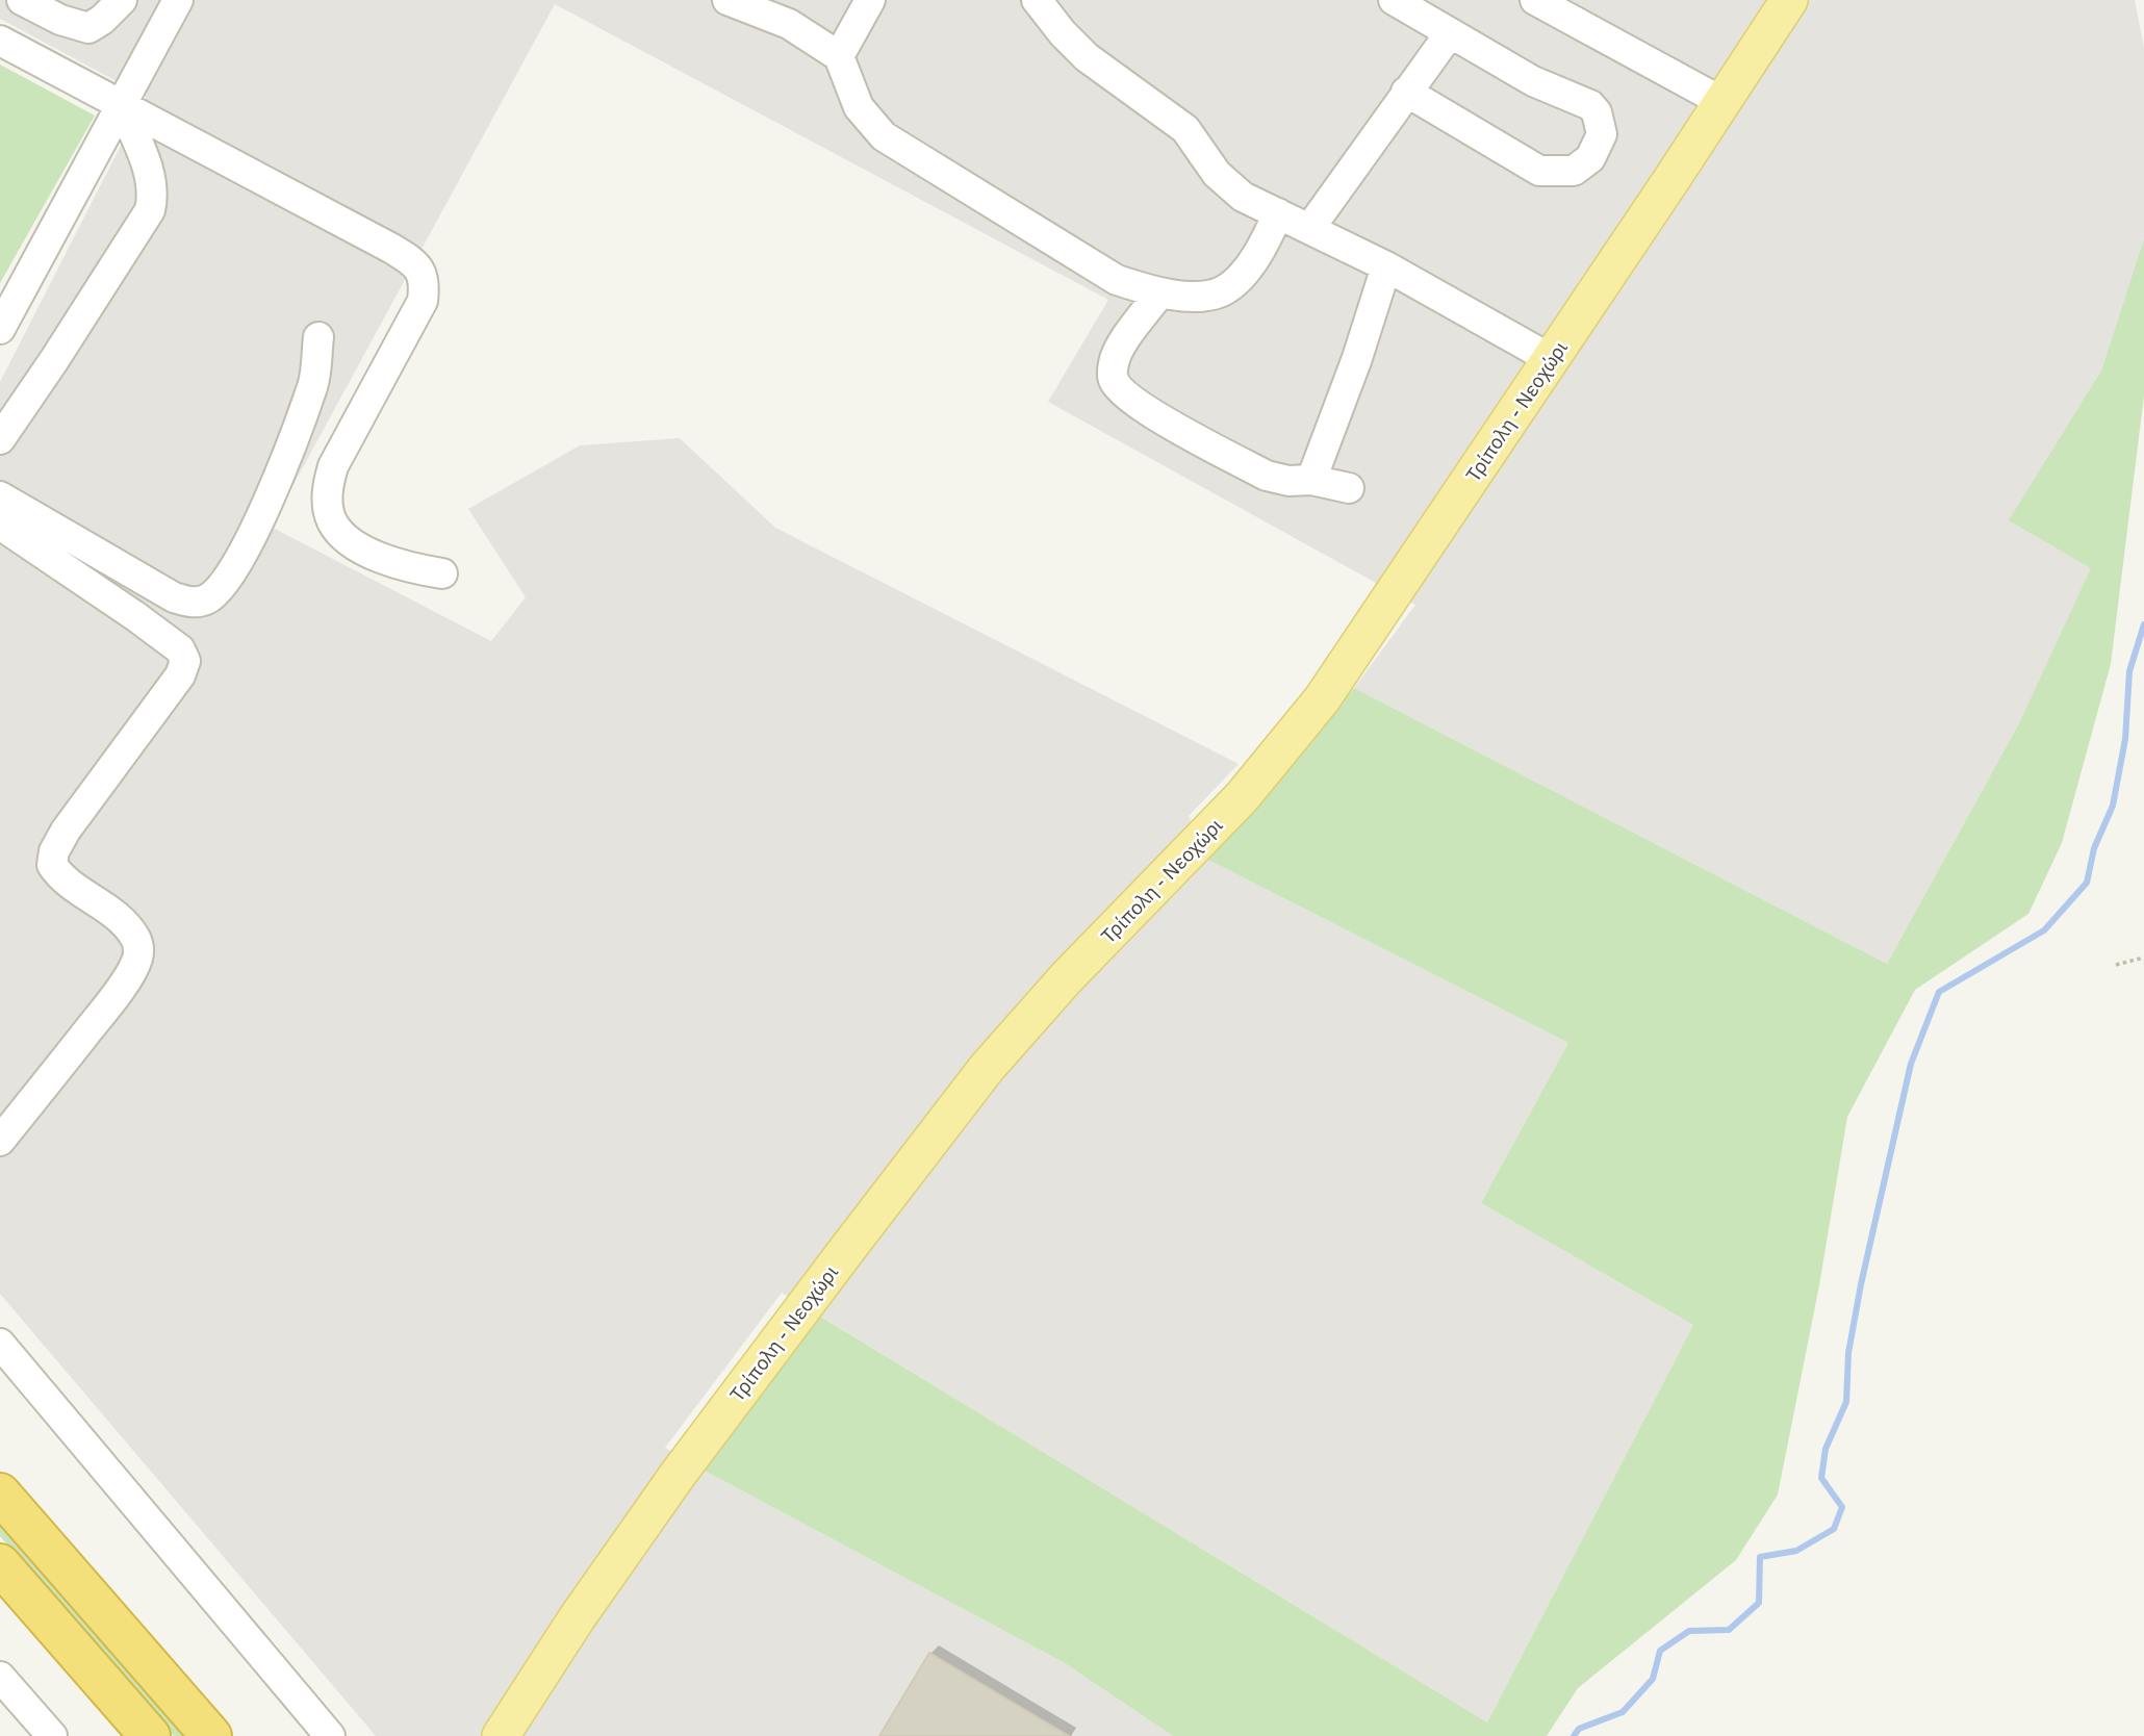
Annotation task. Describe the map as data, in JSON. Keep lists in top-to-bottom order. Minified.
{"streets":{"main road":["Τρίπολη - Νεοχώρι"]}}
